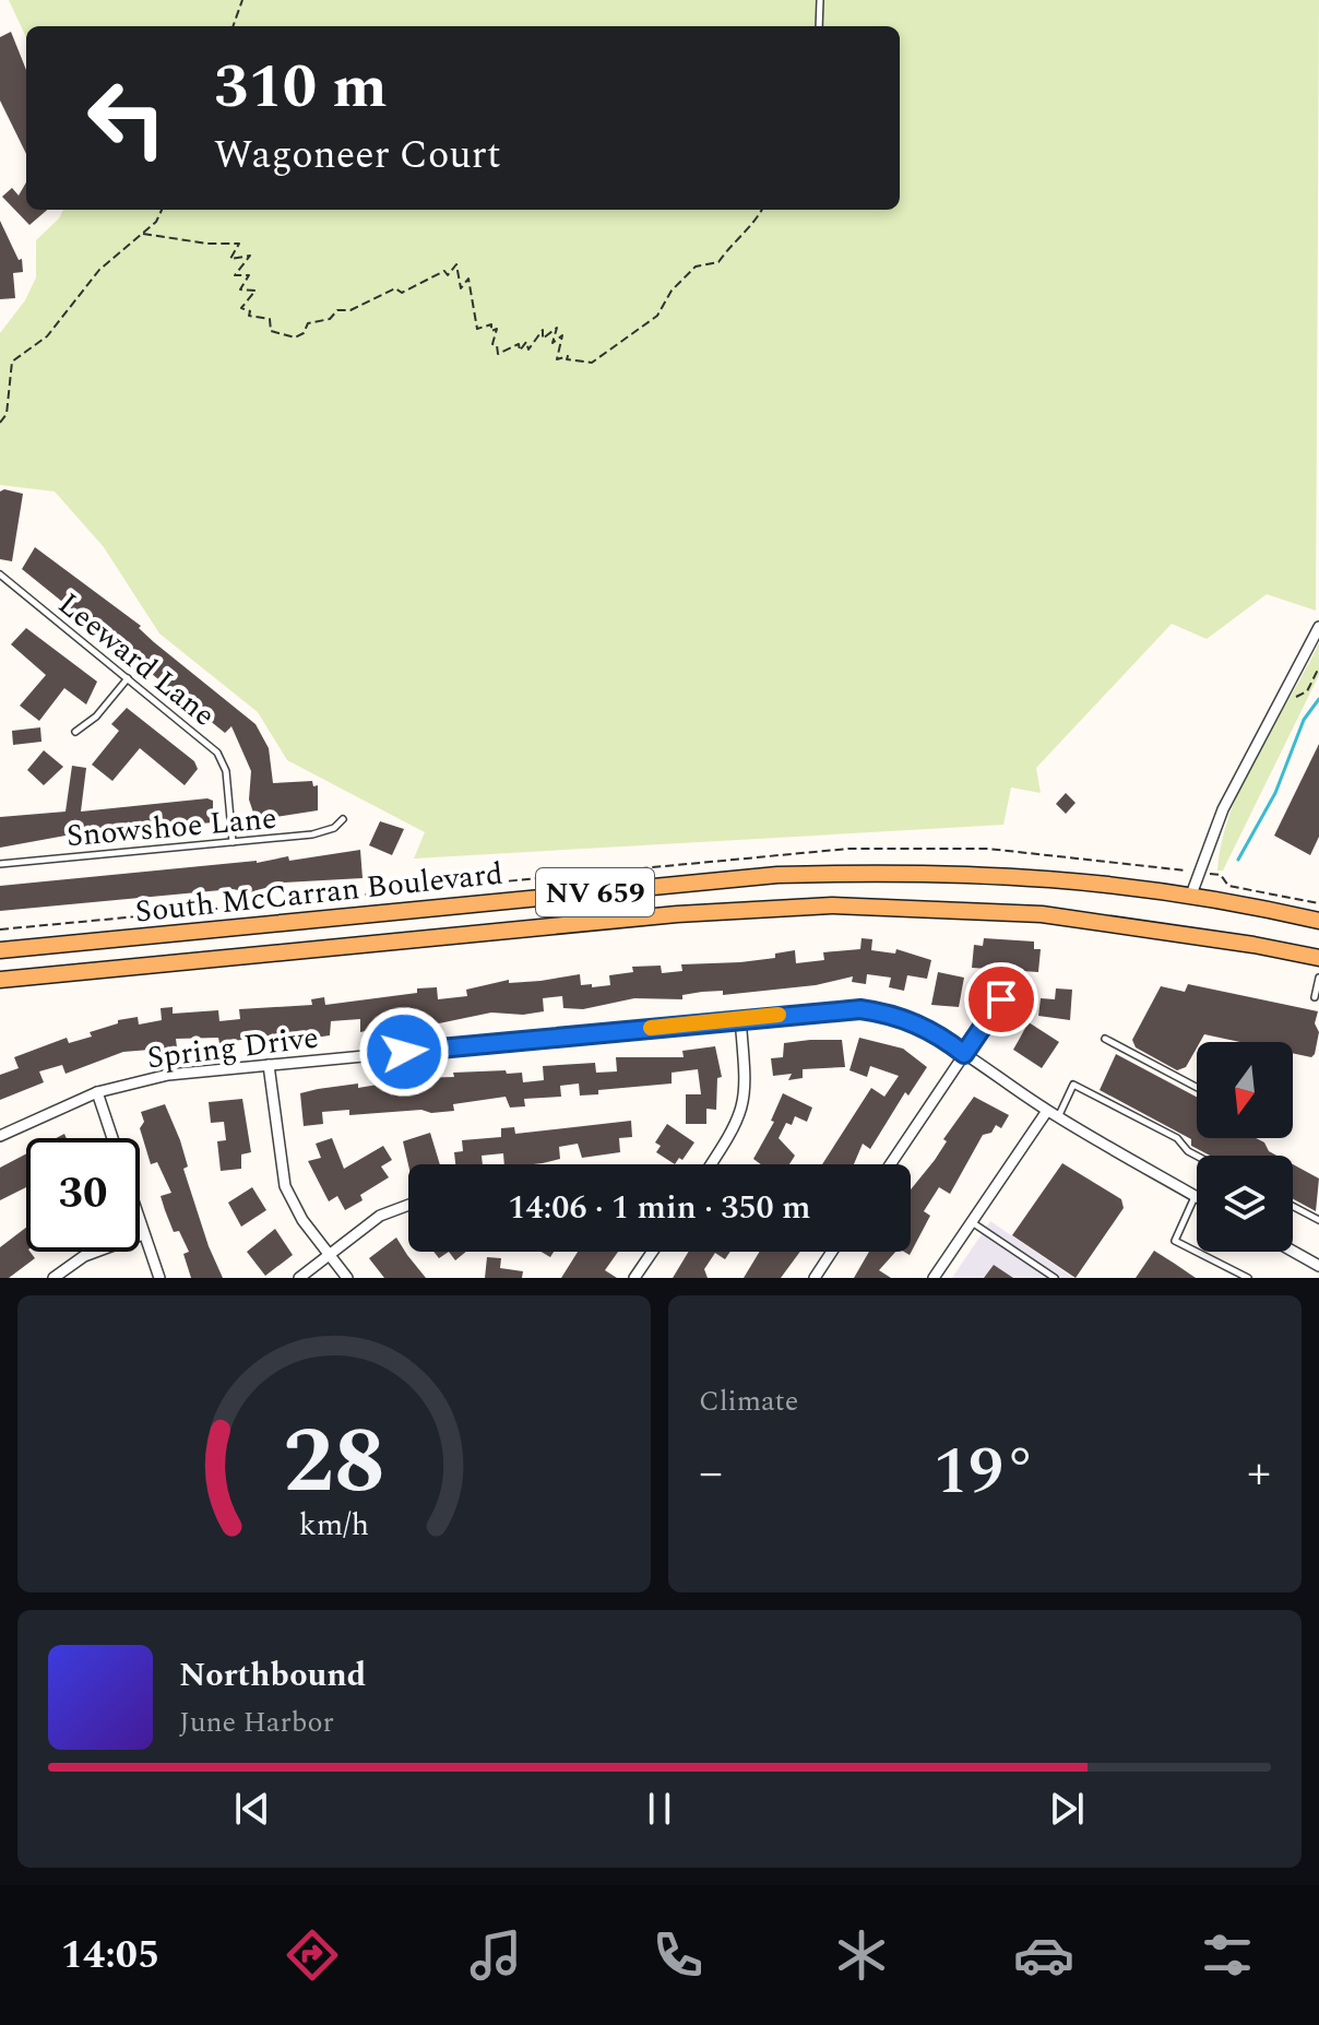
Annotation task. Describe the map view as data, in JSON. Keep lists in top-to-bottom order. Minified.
{"streets":{"main road":["South McCarran Boulevard","NV 659"],"street":["Spring Drive"],"lane":["Leeward Lane","Snowshoe Lane"]},"crossings":[["Leeward Lane","Snowshoe Lane"]],"north":"bottom","page":{"turn":["310 m","Wagoneer Court"],"limit":"30","trip":"14:06 · 1 min · 350 m","tile":"Climate","heat":["−","19°","+"],"song":["Northbound","June Harbor"],"tabs":"14:05","gauge":["28","km/h"]}}
